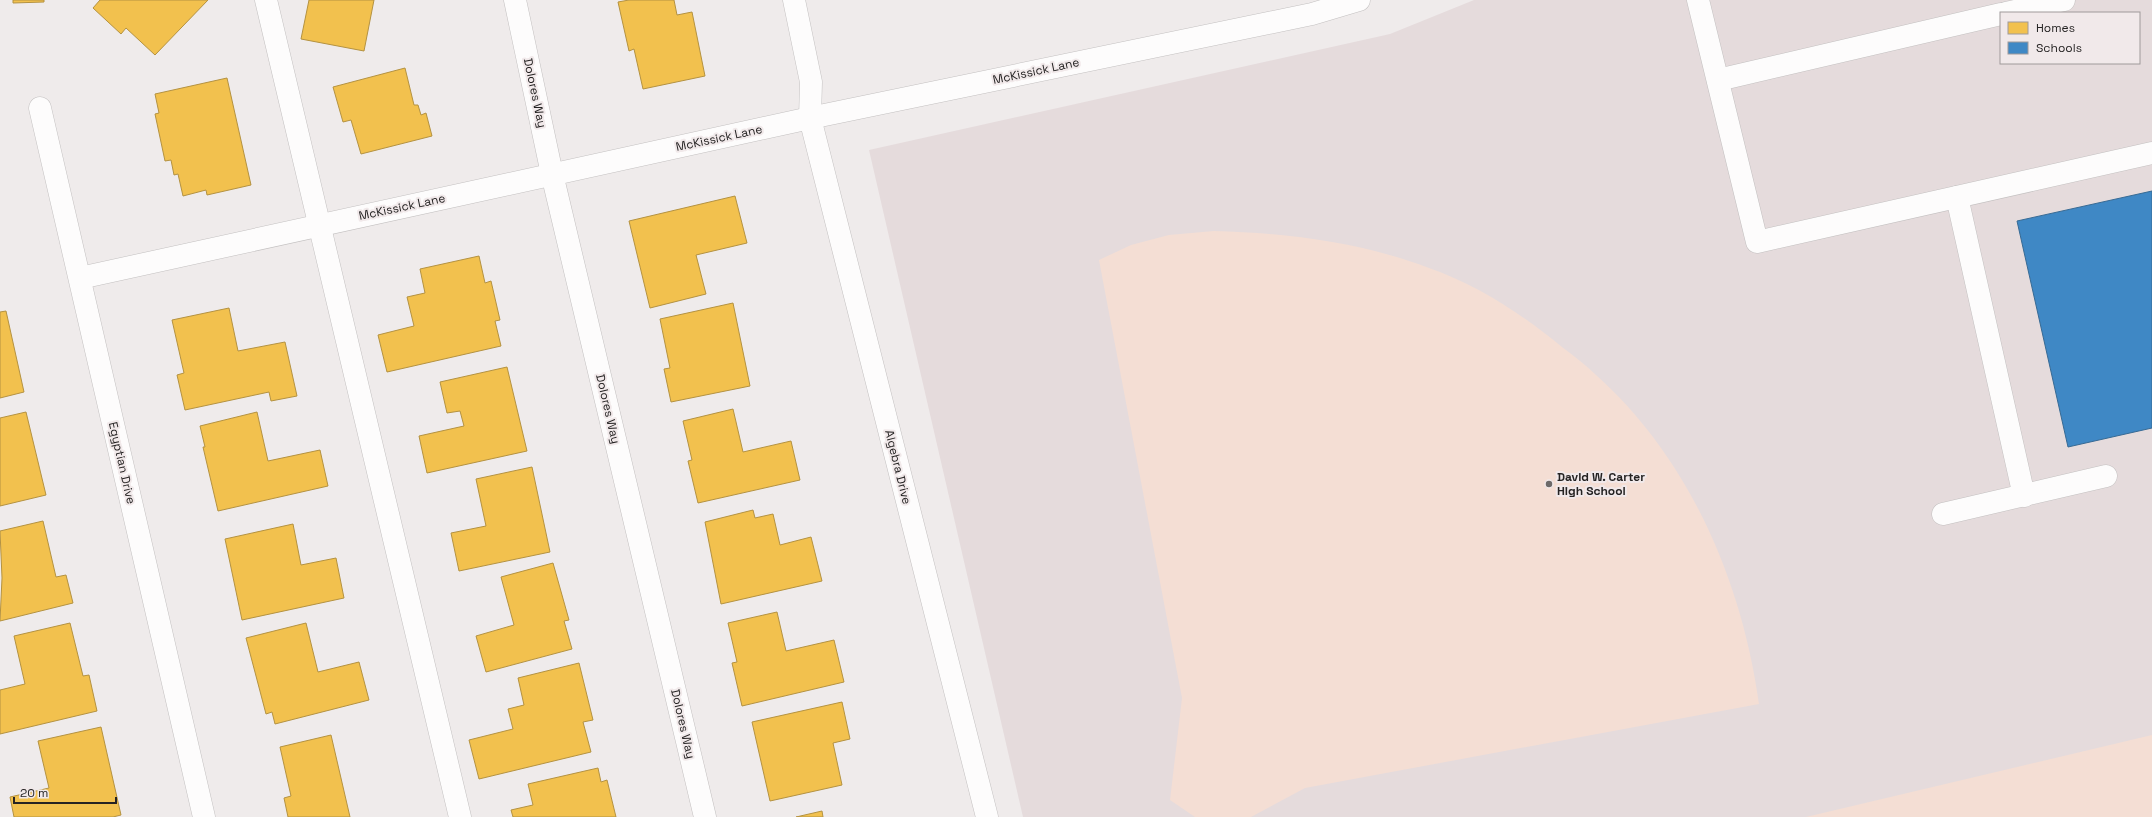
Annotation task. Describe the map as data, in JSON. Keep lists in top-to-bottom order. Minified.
{"streets":{"street":["McKissick Lane","Dolores Way","Egyptian Drive","Algebra Drive"]},"crossings":[["McKissick Lane","Dolores Way"],["McKissick Lane","Egyptian Drive"],["McKissick Lane","Algebra Drive"]],"places":["David W. Carter High School"],"legend":["Homes","Schools"],"scale_bar":"20 m"}
